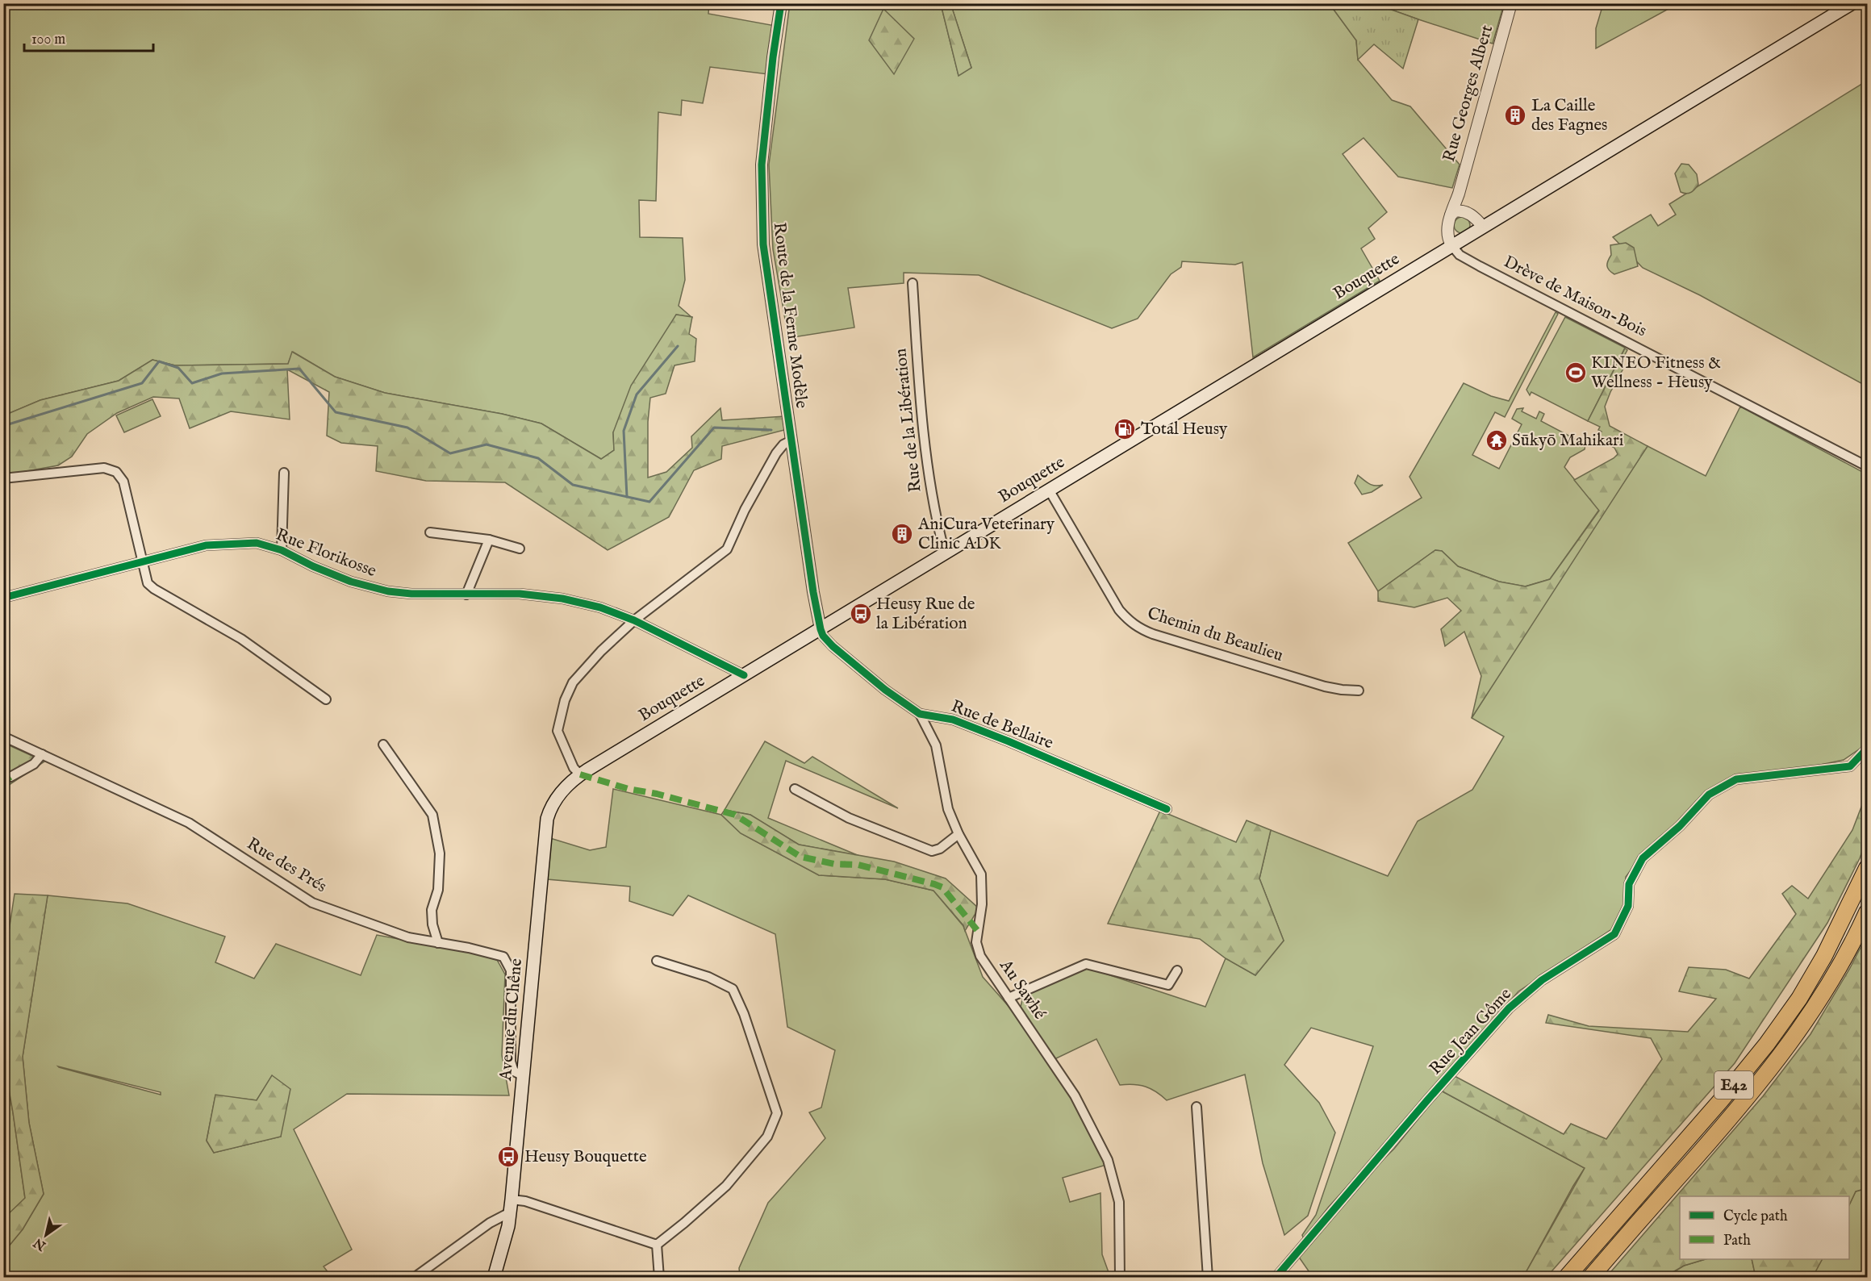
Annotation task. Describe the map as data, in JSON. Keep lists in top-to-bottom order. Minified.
{"streets":{"highway":["E42"],"main road":["Bouquette","Avenue du Chêne"],"street":["Rue Georges Albert","Drève de Maison-Bois","Route de la Ferme Modèle","Rue de la Libération","Rue Florikosse","Chemin du Beaulieu","Rue de Bellaire","Rue des Prés","Au Sawhé","Rue Jean Gôme"]},"crossings":[["Rue Georges Albert","Bouquette"],["Rue Georges Albert","Drève de Maison-Bois"],["Bouquette","Drève de Maison-Bois"],["Bouquette","Route de la Ferme Modèle"],["Bouquette","Rue de la Libération"],["Bouquette","Rue Florikosse"],["Bouquette","Chemin du Beaulieu"],["Bouquette","Rue de Bellaire"],["Bouquette","Avenue du Chêne"],["Route de la Ferme Modèle","Rue de Bellaire"],["Rue de Bellaire","Au Sawhé"],["Rue des Prés","Avenue du Chêne"]],"places":{"building":["La Caille des Fagnes","AniCura Veterinary Clinic ADK"],"sports":["KINEO Fitness & Wellness - Heusy"],"fuel station":["Total Heusy"],"temple":["Sūkyō Mahikari"],"bus stop":["Heusy Rue de la Libération","Heusy Bouquette"]},"legend":["Cycle path","Path"],"scale_bar":"100 m","north":"bottom left"}
